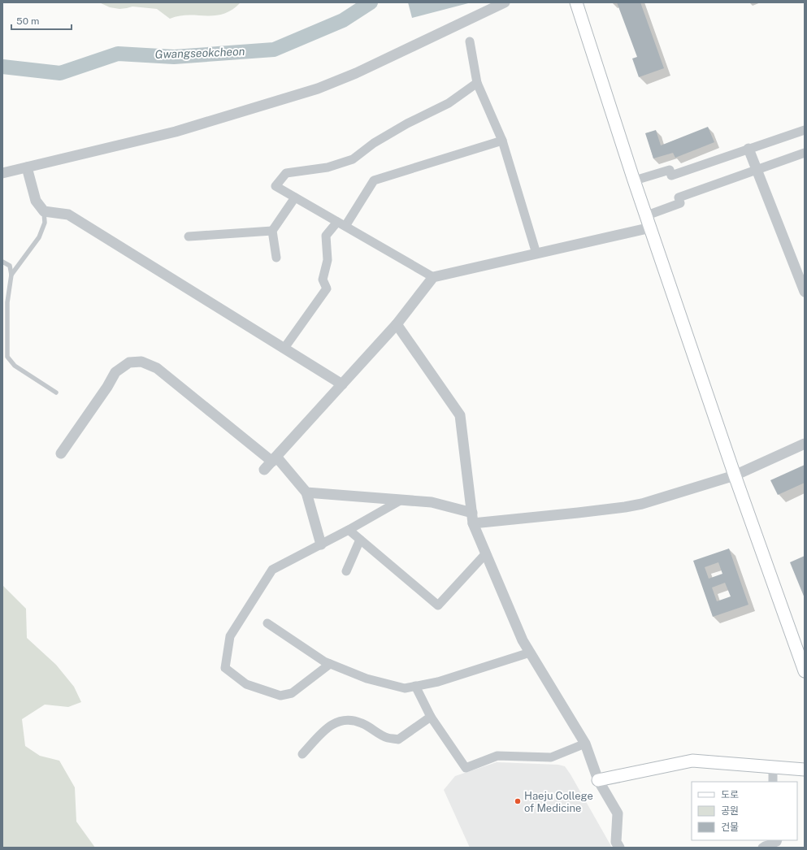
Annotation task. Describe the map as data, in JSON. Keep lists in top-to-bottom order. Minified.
{"water":["Gwangseokcheon"],"places":["Haeju College of Medicine"],"legend":["도로","공원","건물"],"scale_bar":"50 m"}
